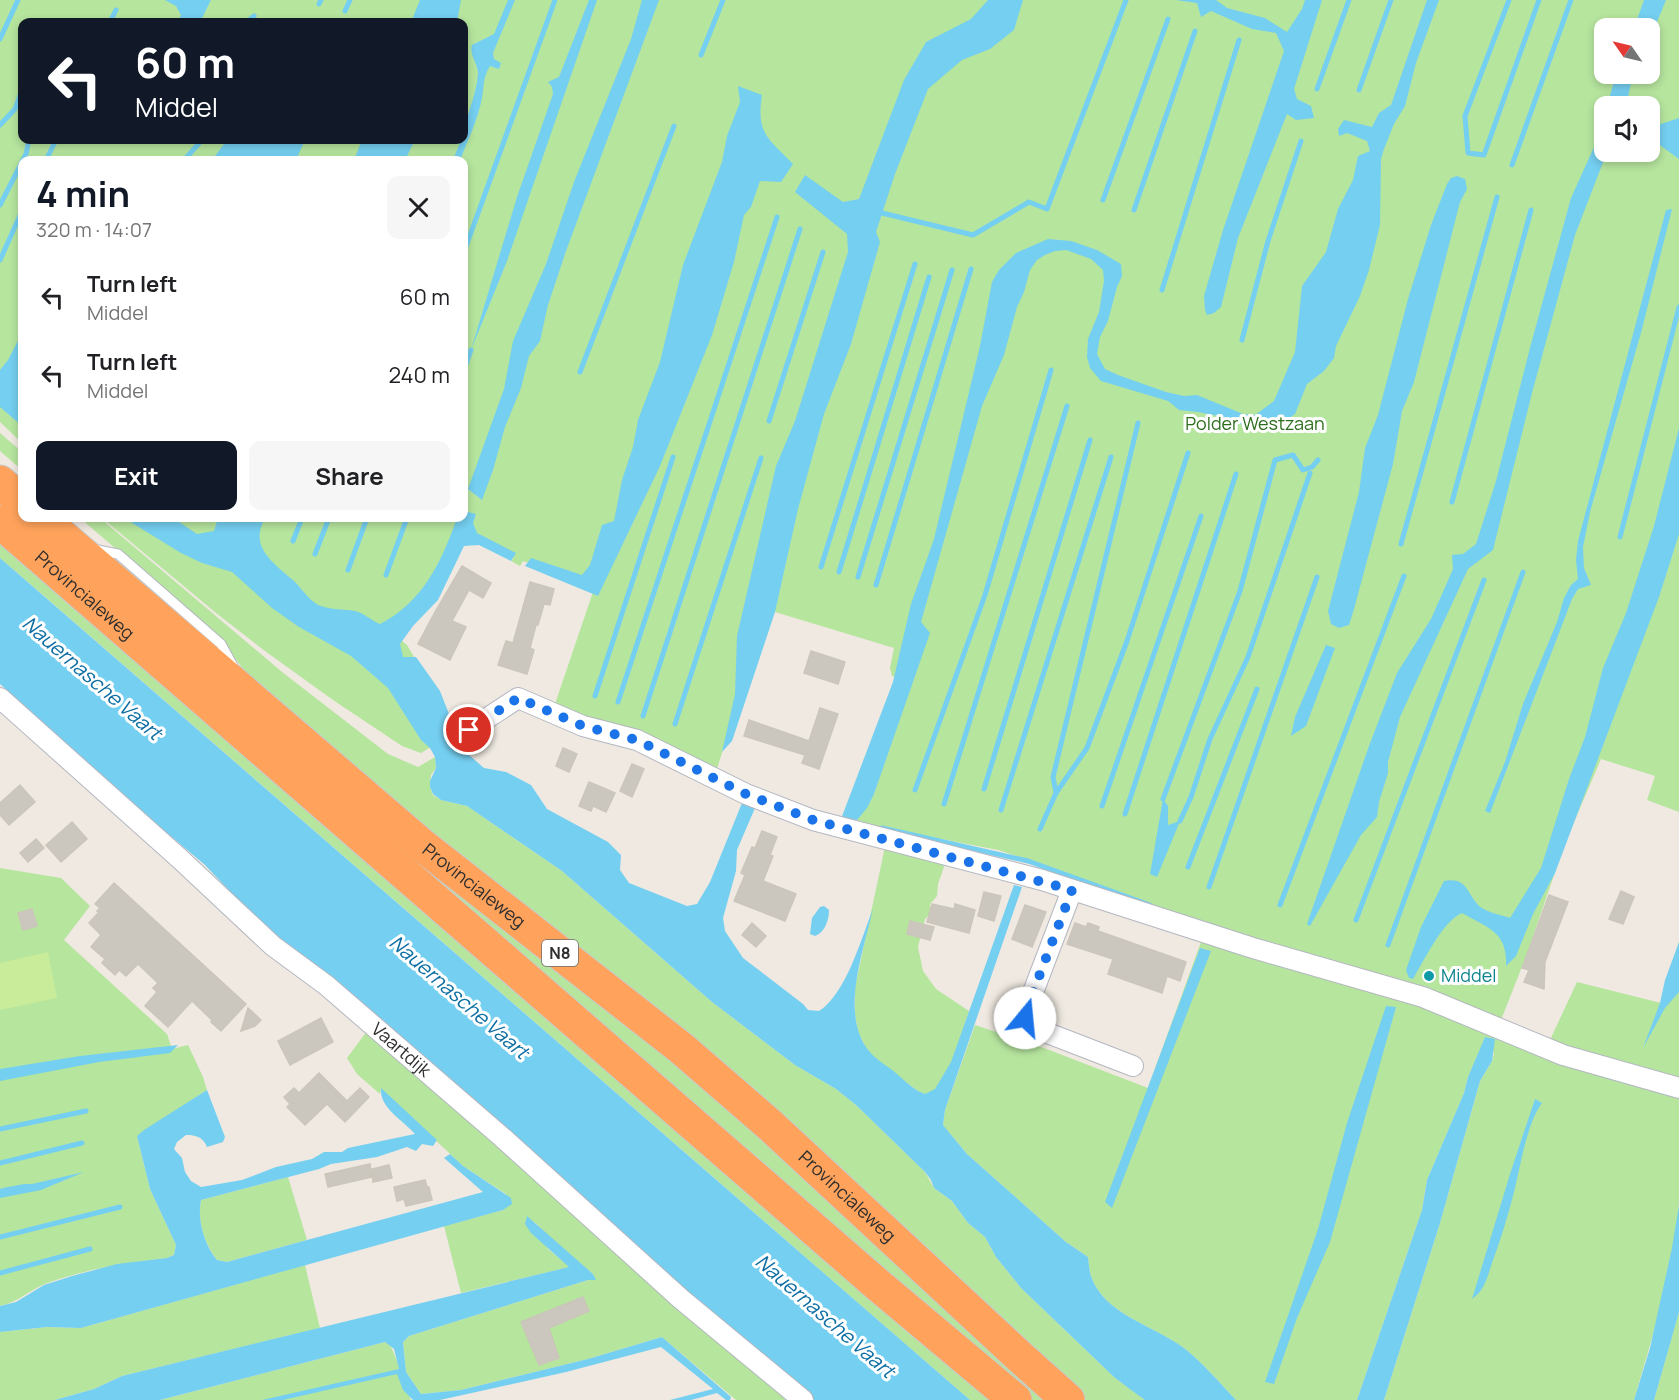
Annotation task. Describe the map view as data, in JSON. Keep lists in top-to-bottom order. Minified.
{"streets":{"highway":["Provincialeweg","N8"],"street":["Vaartdijk"]},"water":["Nauernasche Vaart"],"parks":["Polder Westzaan"],"places":["Middel"],"north":"top left","page":{"turn":["60 m","Middel"],"heading":["4 min","320 m · 14:07"],"list":[{"name":"Turn left","note":"Middel","value":"60 m"},{"name":"Turn left","note":"Middel","value":"240 m"}],"buttons":["Exit","Share"]}}
